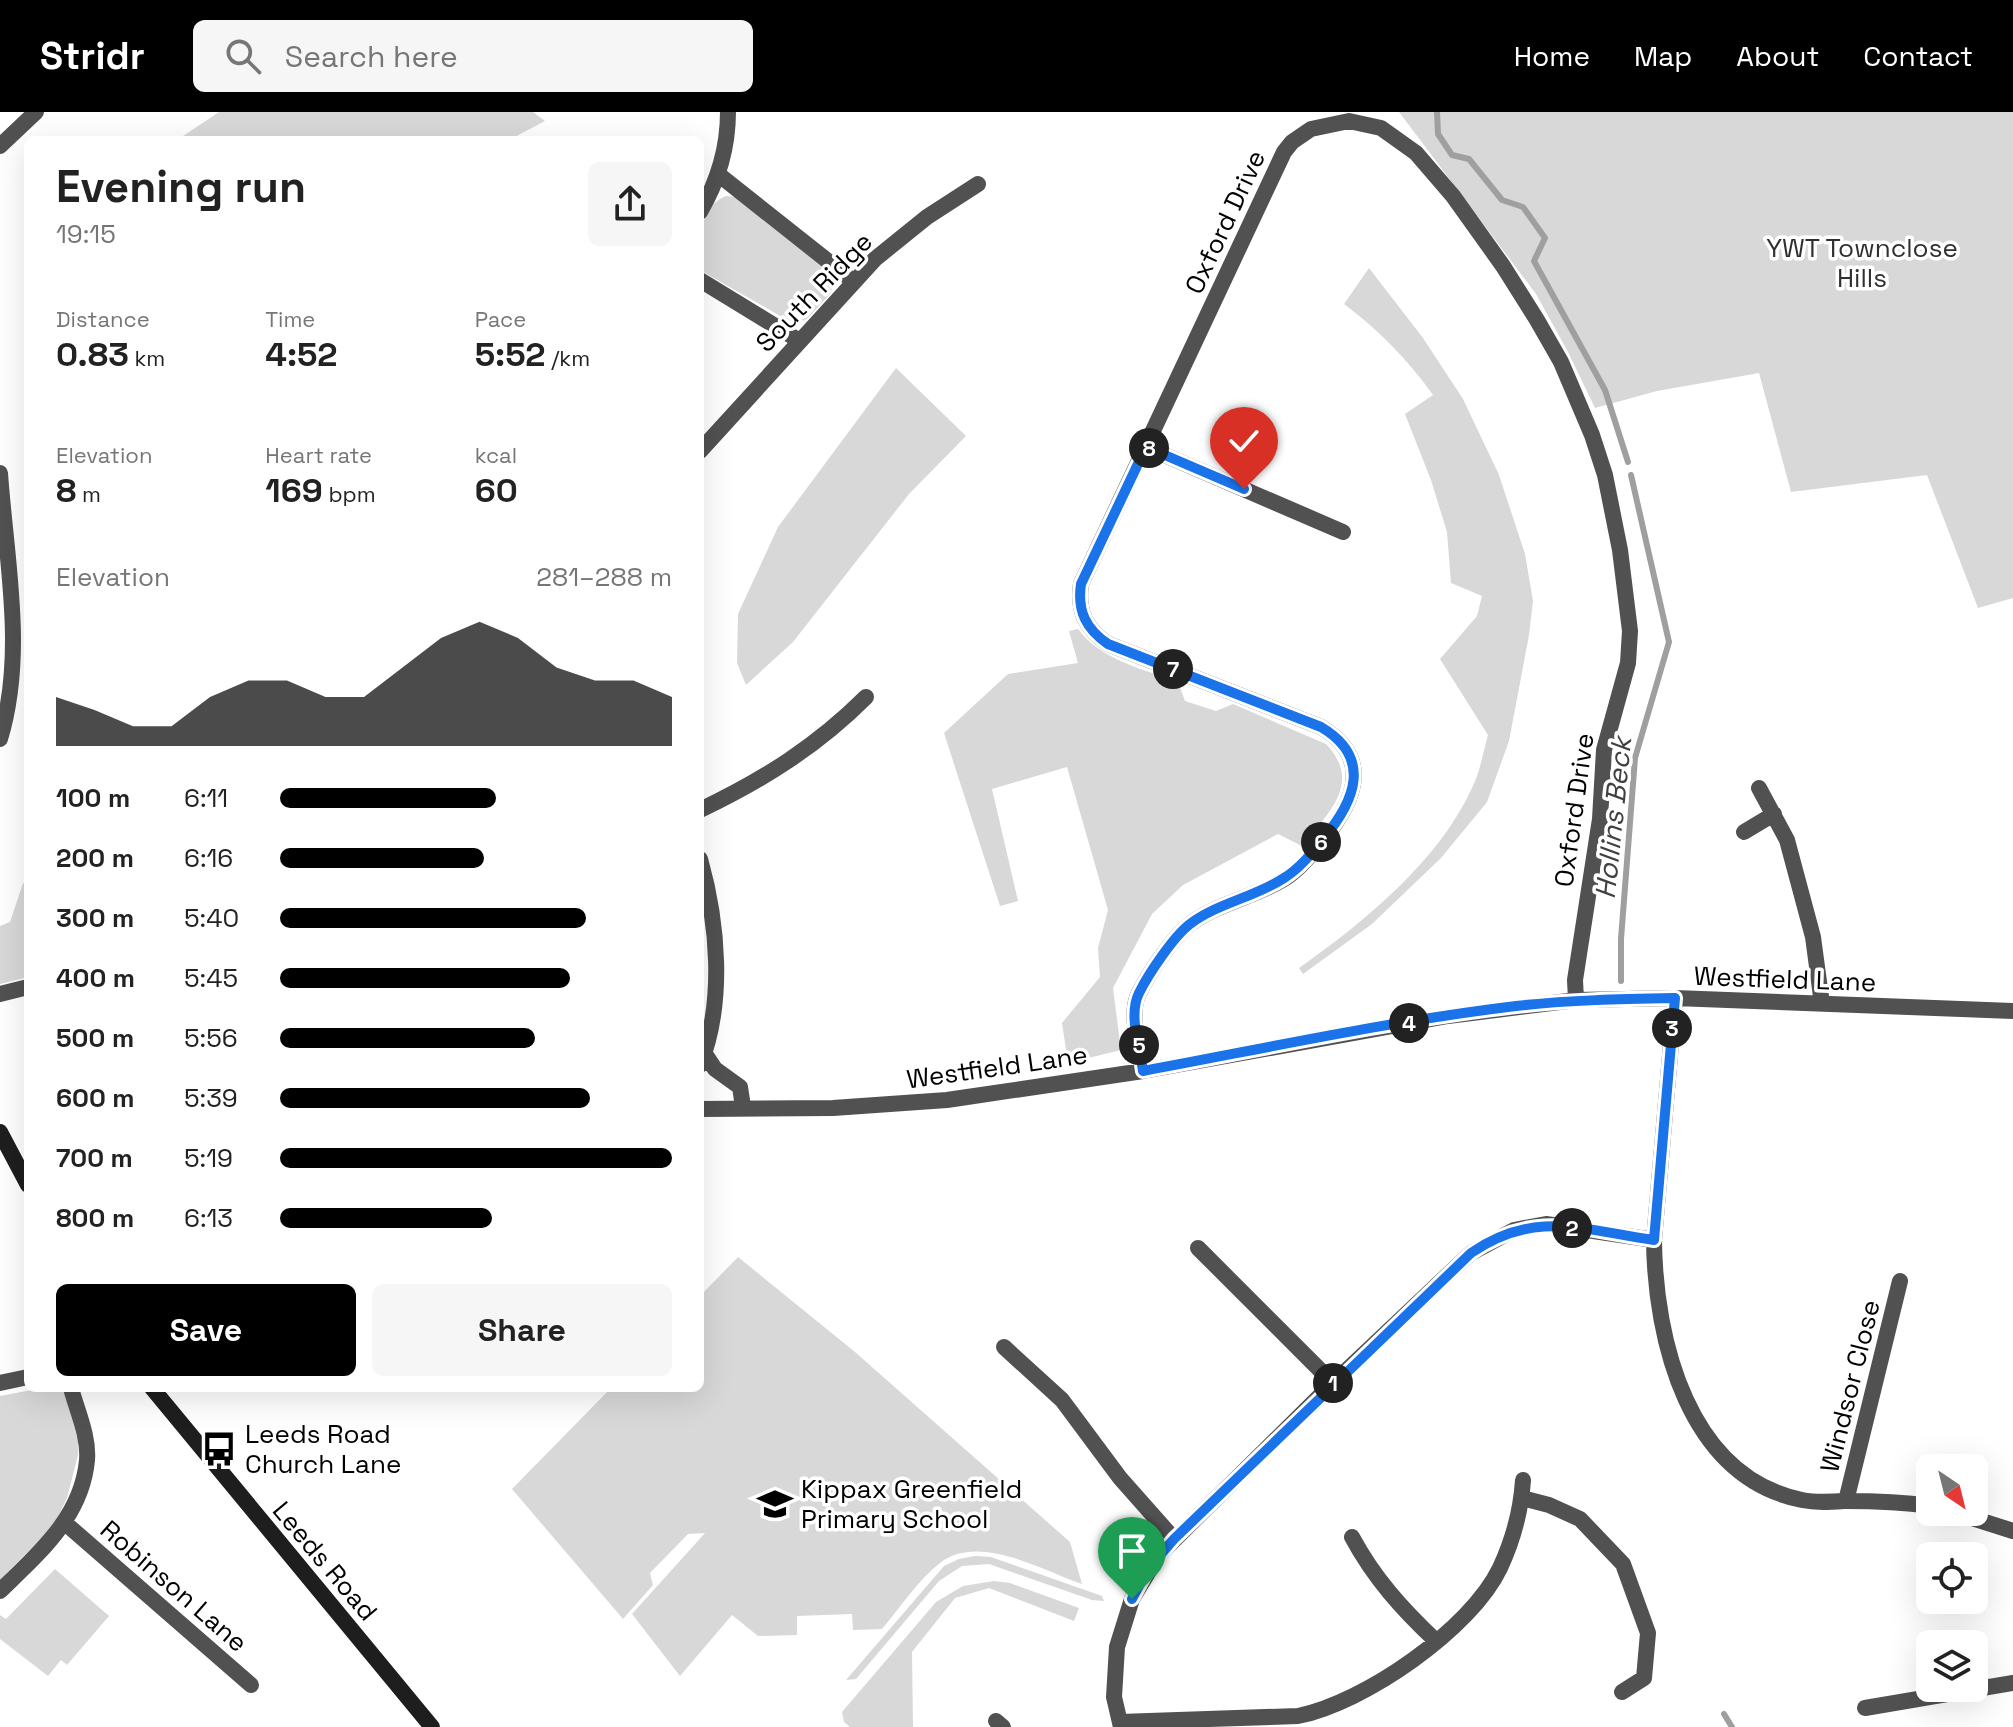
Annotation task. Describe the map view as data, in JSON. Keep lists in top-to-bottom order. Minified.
{"streets":{"main road":["Leeds Road"],"street":["Oxford Drive","South Ridge","Westfield Lane","Windsor Close","Robinson Lane"]},"crossings":[["Oxford Drive","Westfield Lane"]],"water":["Hollins Beck"],"parks":["YWT Townclose Hills"],"places":{"bus stop":["Leeds Road Church Lane"],"school or university":["Kippax Greenfield Primary School"]},"north":"bottom right","page":{"header":"Stridr","search":"Search here","nav":["Home","Map","About","Contact"],"heading":["Evening run","19:15"],"stats":[["Distance","0.83 km"],["Time","4:52"],["Pace","5:52 /km"],["Elevation","8 m"],["Heart rate","169 bpm"],["kcal","60"]],"pins":["8","7","6","4","3","5","2","1"],"chart":["Elevation","281–288 m"],"list":[{"name":"100 m","note":"6:11"},{"name":"200 m","note":"6:16"},{"name":"300 m","note":"5:40"},{"name":"400 m","note":"5:45"},{"name":"500 m","note":"5:56"},{"name":"600 m","note":"5:39"},{"name":"700 m","note":"5:19"},{"name":"800 m","note":"6:13"}],"buttons":["Save","Share"]}}
